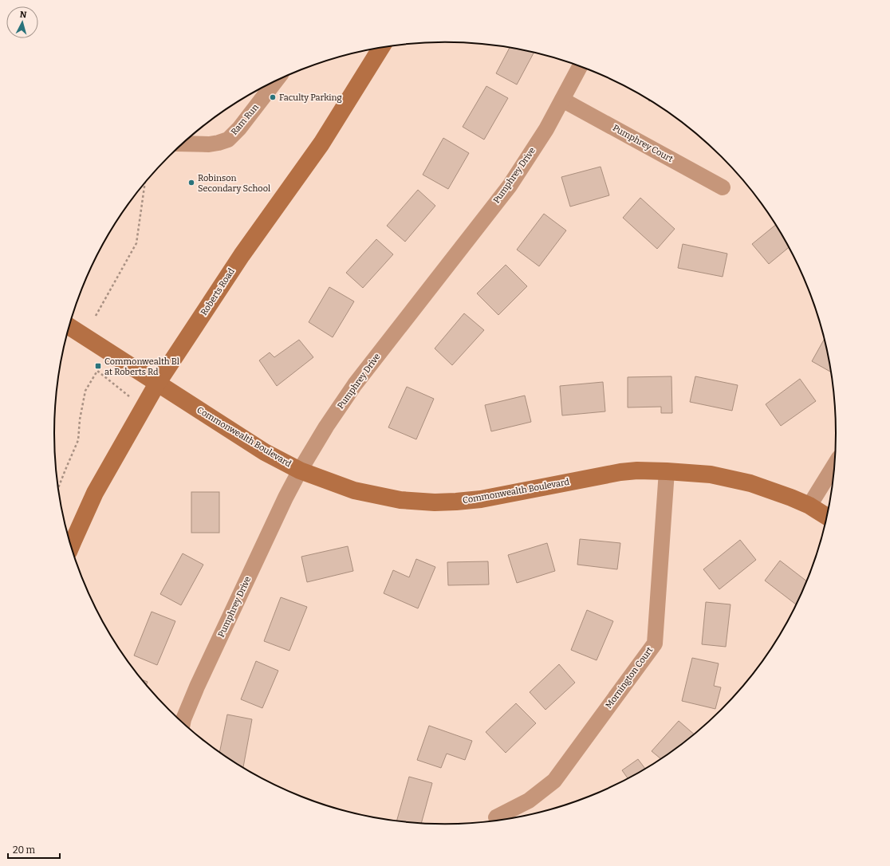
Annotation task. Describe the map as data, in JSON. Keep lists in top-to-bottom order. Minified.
{"streets":{"street":["Ram Run","Pumphrey Court","Pumphrey Drive","Roberts Road","Commonwealth Boulevard","Mornington Court"]},"crossings":[["Pumphrey Court","Pumphrey Drive"],["Pumphrey Drive","Commonwealth Boulevard"],["Roberts Road","Commonwealth Boulevard"],["Commonwealth Boulevard","Mornington Court"]],"places":{"other":["Faculty Parking","Robinson Secondary School"],"transit":["Commonwealth Bl at Roberts Rd"]},"scale_bar":"20 m","north":"top"}
